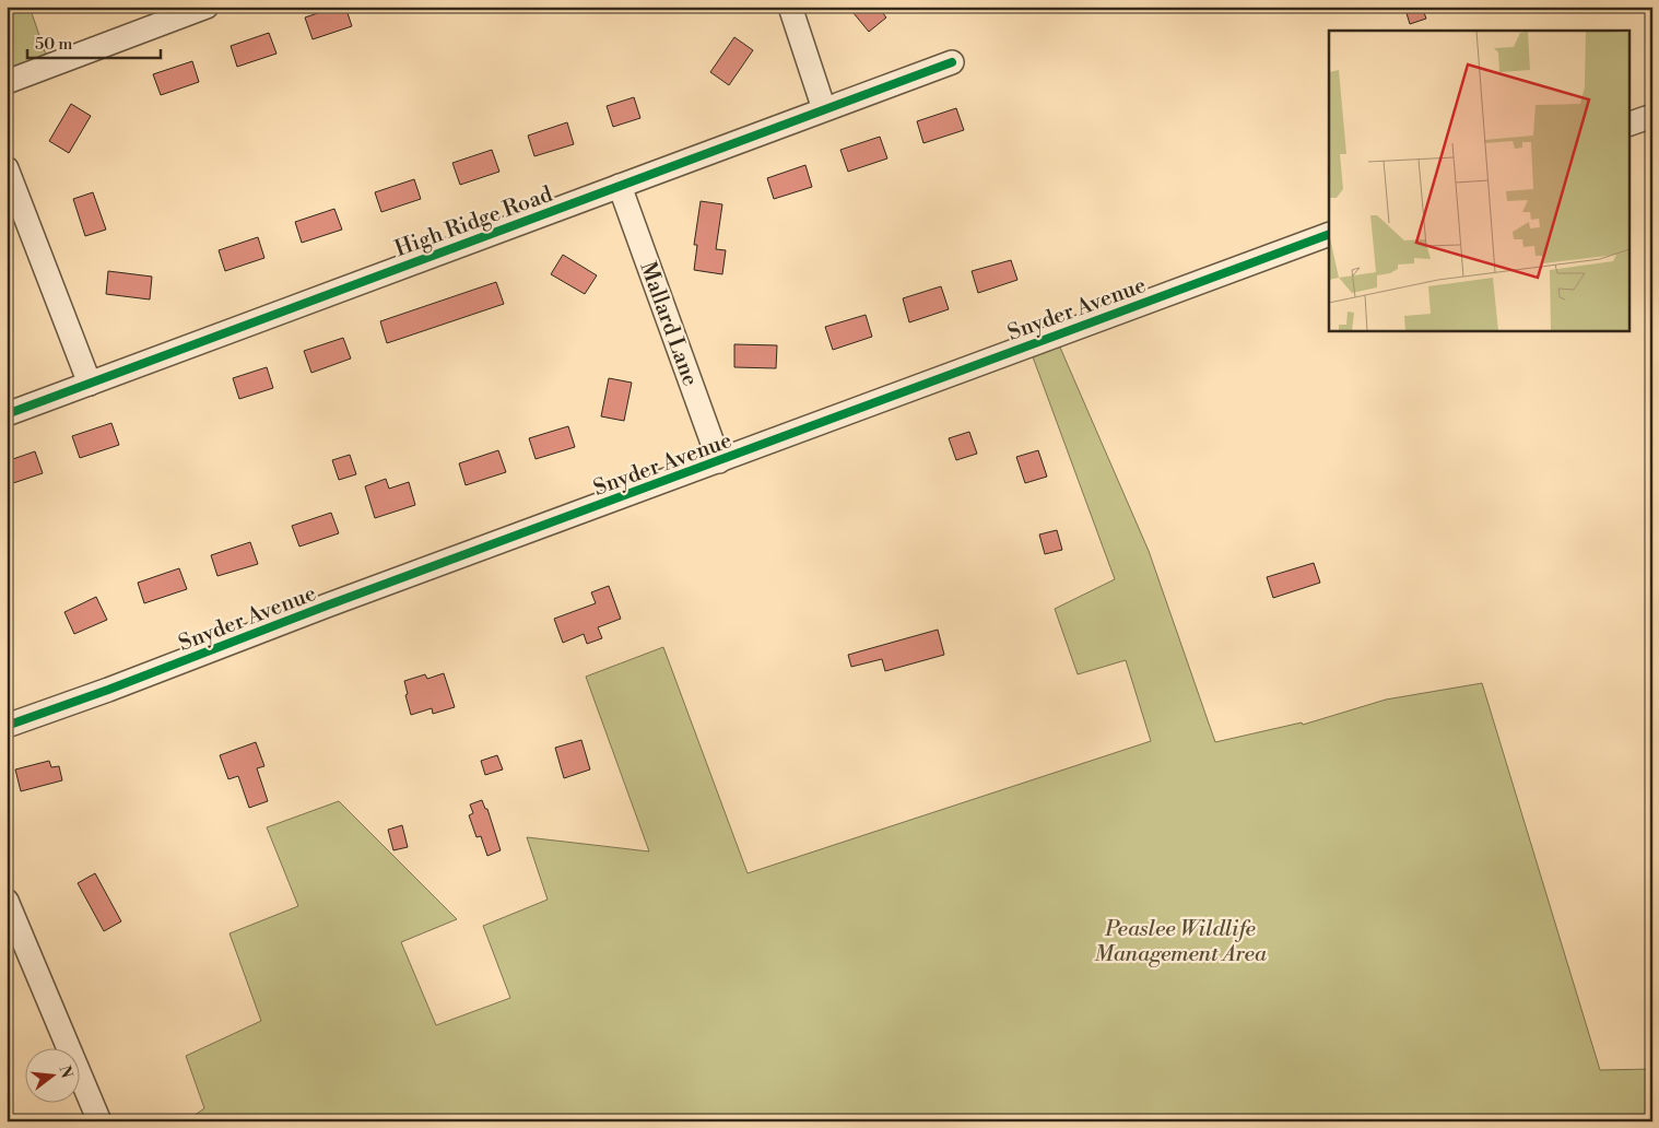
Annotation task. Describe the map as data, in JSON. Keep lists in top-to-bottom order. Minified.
{"streets":{"street":["High Ridge Road","Snyder Avenue","Mallard Lane"]},"crossings":[["High Ridge Road","Mallard Lane"],["Snyder Avenue","Mallard Lane"]],"parks":["Peaslee Wildlife Management Area"],"scale_bar":"50 m","north":"right"}
